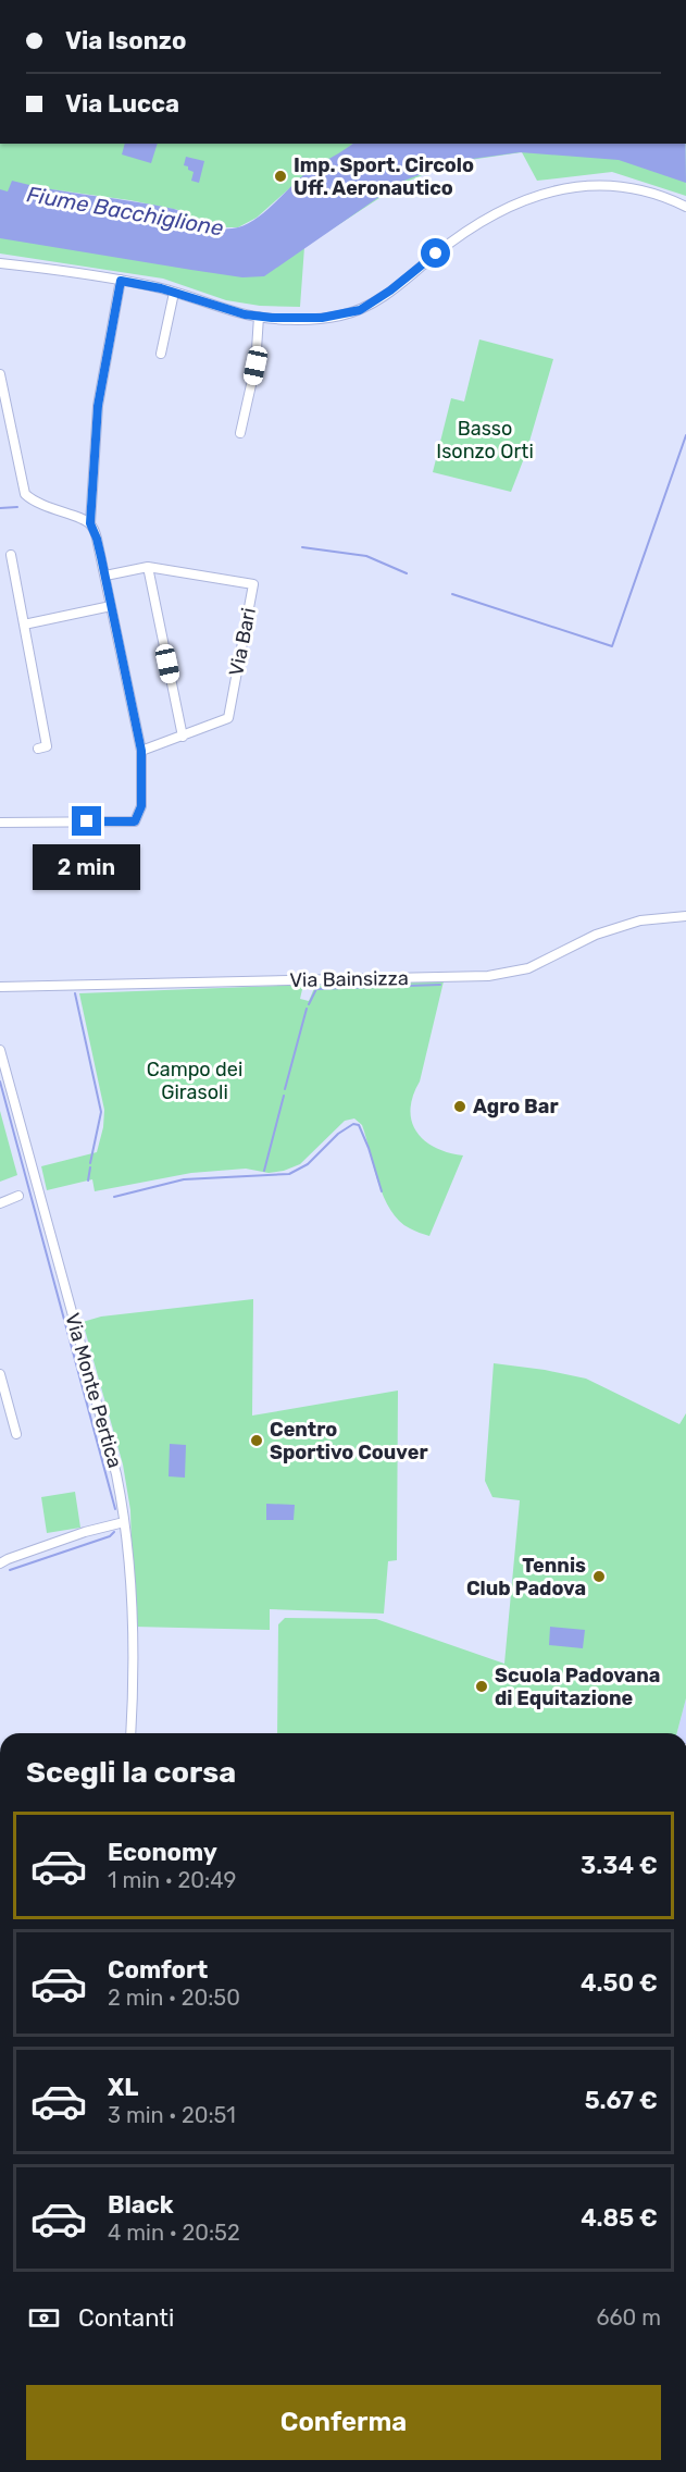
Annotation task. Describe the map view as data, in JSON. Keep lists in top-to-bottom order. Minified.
{"streets":{"street":["Via Bari","Via Bainsizza","Via Monte Pertica"]},"water":["Fiume Bacchiglione"],"parks":["Basso Isonzo Orti","Campo dei Girasoli"],"places":["Imp. Sport. Circolo Uff. Aeronautico","Agro Bar","Centro Sportivo Couver","Tennis Club Padova","Scuola Padovana di Equitazione"],"page":{"banner":["Via Isonzo","Via Lucca"],"bubble":"2 min","heading":"Scegli la corsa","list":[{"name":"Economy","note":"1 min · 20:49","value":"3.34 €"},{"name":"Comfort","note":"2 min · 20:50","value":"4.50 €"},{"name":"XL","note":"3 min · 20:51","value":"5.67 €"},{"name":"Black","note":"4 min · 20:52","value":"4.85 €"}],"pay":["Contanti","660 m"],"buttons":"Conferma"}}
